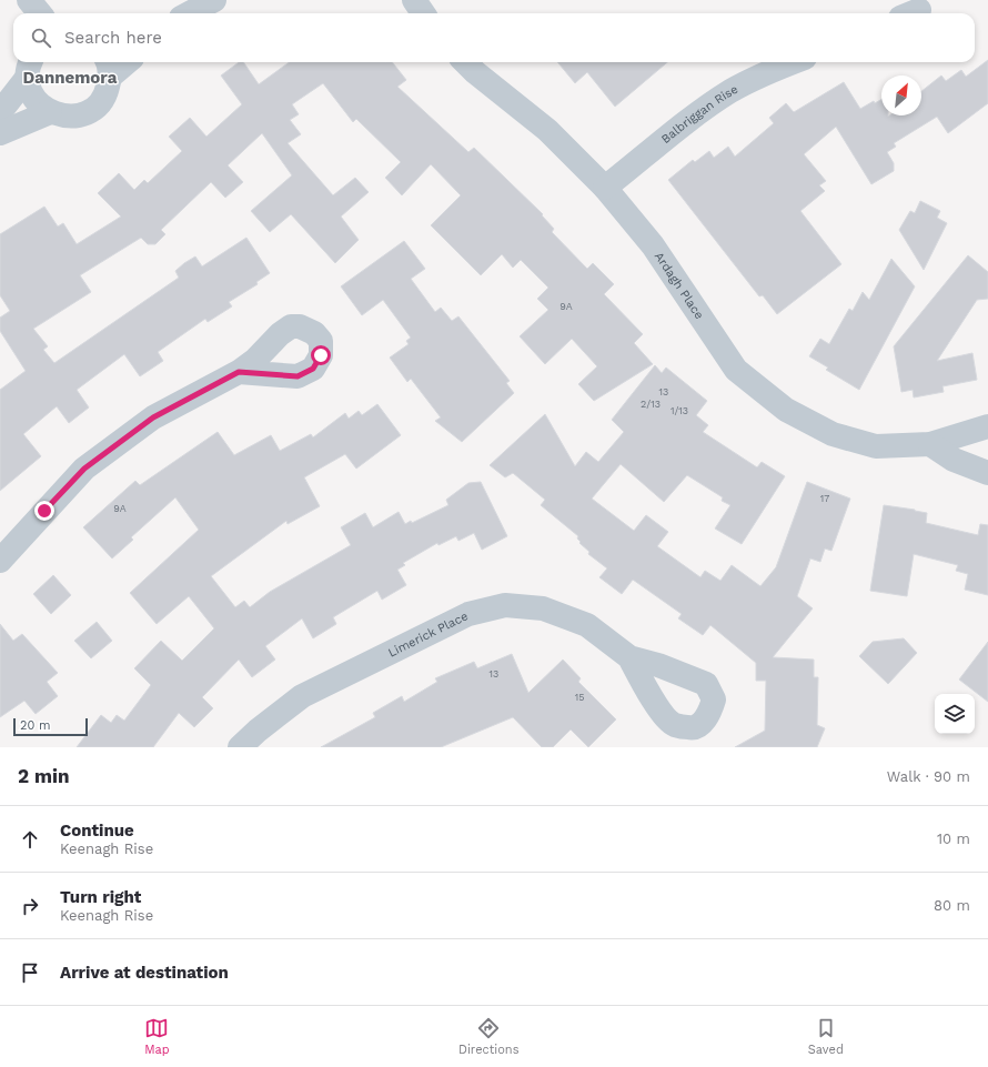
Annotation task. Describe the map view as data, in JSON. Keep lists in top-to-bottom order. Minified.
{"streets":{"street":["Balbriggan Rise","Ardagh Place","Limerick Place"]},"crossings":[["Balbriggan Rise","Ardagh Place"]],"districts":["Dannemora"],"house_numbers":["9A","13","2/13","1/13","17","9A","13","15"],"scale_bar":"20 m","north":"top right","page":{"search":"Search here","scale":"20 m","heading":["2 min","Walk · 90 m"],"list":[["Continue","Keenagh Rise","10 m"],["Turn right","Keenagh Rise","80 m"],"Arrive at destination"],"nav":["Map","Directions","Saved"]}}
